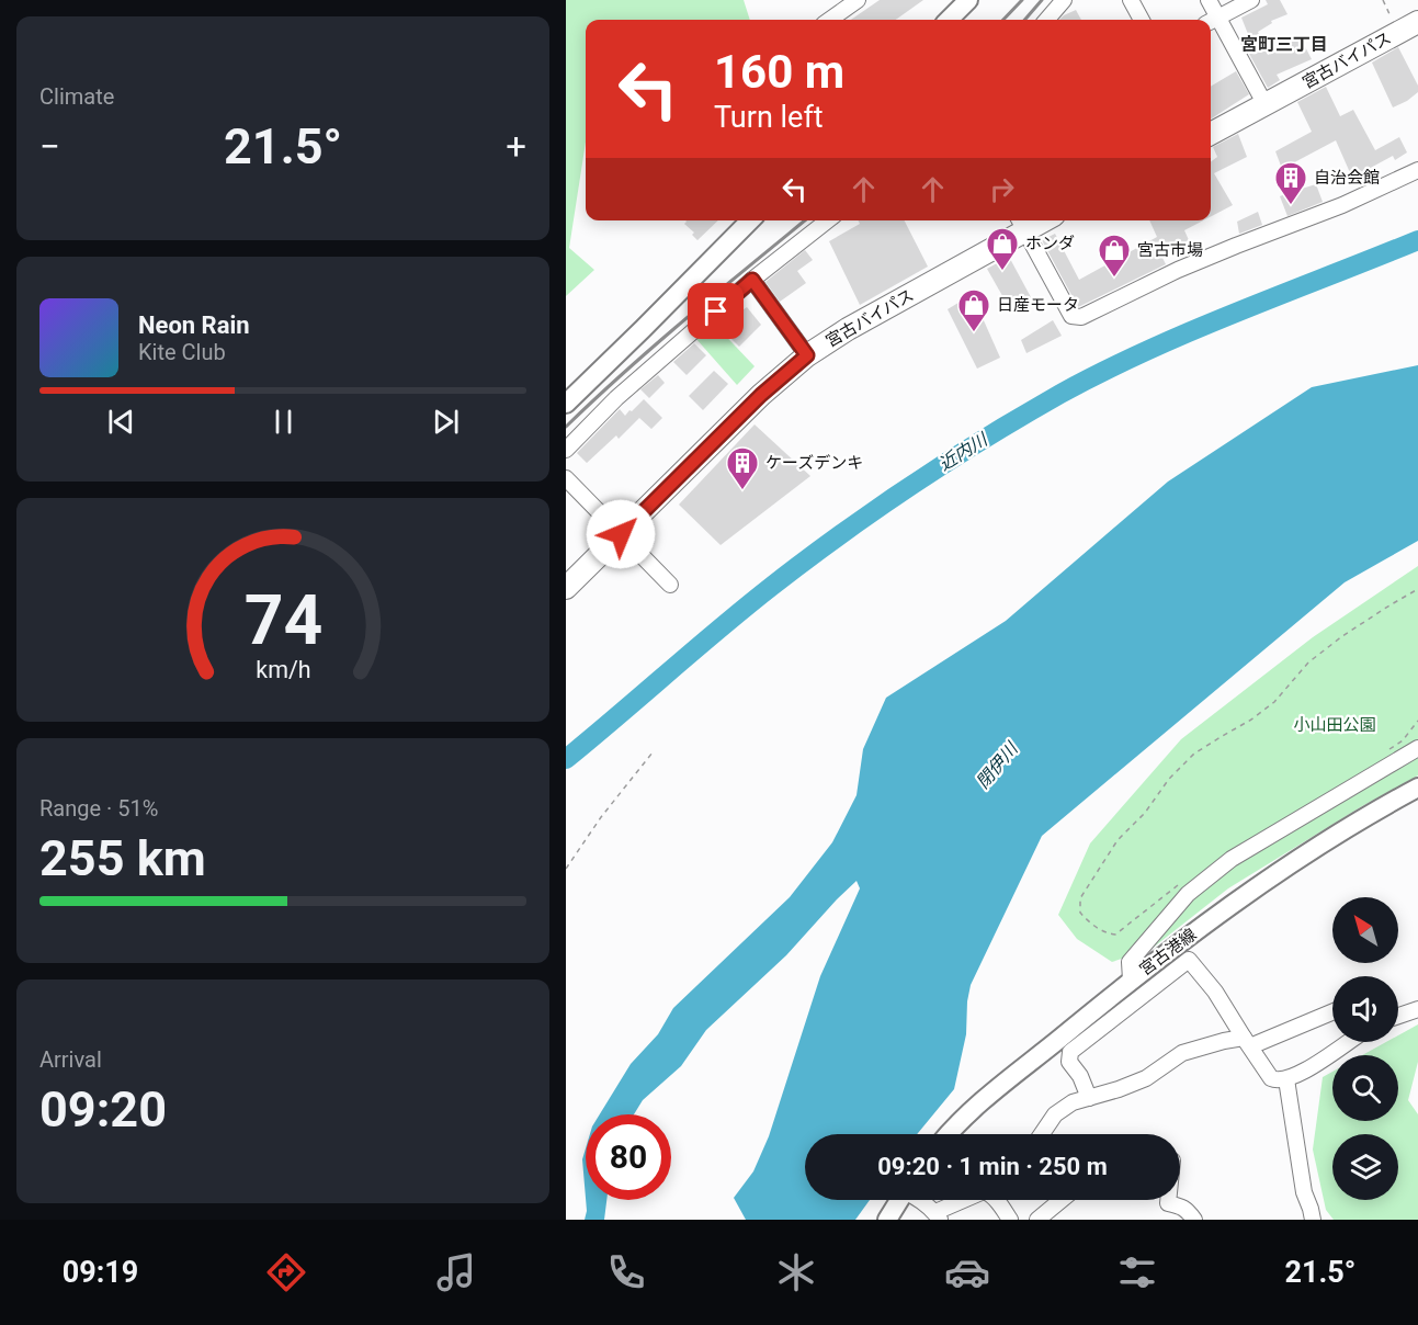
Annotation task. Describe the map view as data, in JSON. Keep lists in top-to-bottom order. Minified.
{"streets":{"highway":["宮古バイパス"],"main road":["宮古港線"]},"districts":["宮町三丁目"],"water":["近内川","閉伊川"],"parks":["小山田公園"],"places":{"building":["自治会館","ケーズデンキ"],"shop":["ホンダ","宮古市場","日産モータ"]},"north":"top left","page":{"tile":["Climate",["Range · 51%","255 km"],["Arrival","09:20"]],"turn":["160 m","Turn left"],"heat":["−","21.5°","+"],"song":["Neon Rain","Kite Club"],"limit":"80","trip":"09:20 · 1 min · 250 m","tabs":["09:19","21.5°"],"gauge":["74","km/h"]}}
